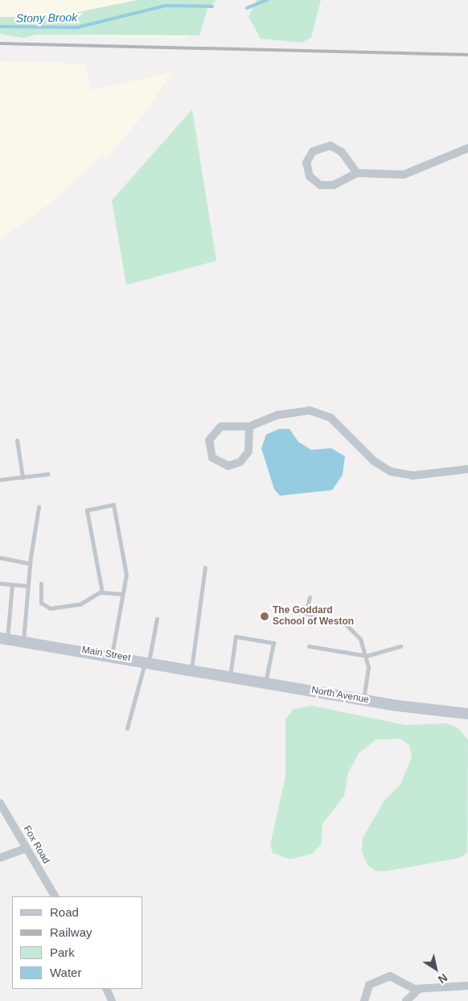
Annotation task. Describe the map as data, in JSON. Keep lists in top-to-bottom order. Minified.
{"streets":{"main road":["Main Street","North Avenue"],"street":["Fox Road"]},"crossings":[["Main Street","North Avenue"]],"water":["Stony Brook"],"places":["The Goddard School of Weston"],"legend":["Road","Railway","Park","Water"],"north":"bottom right"}
